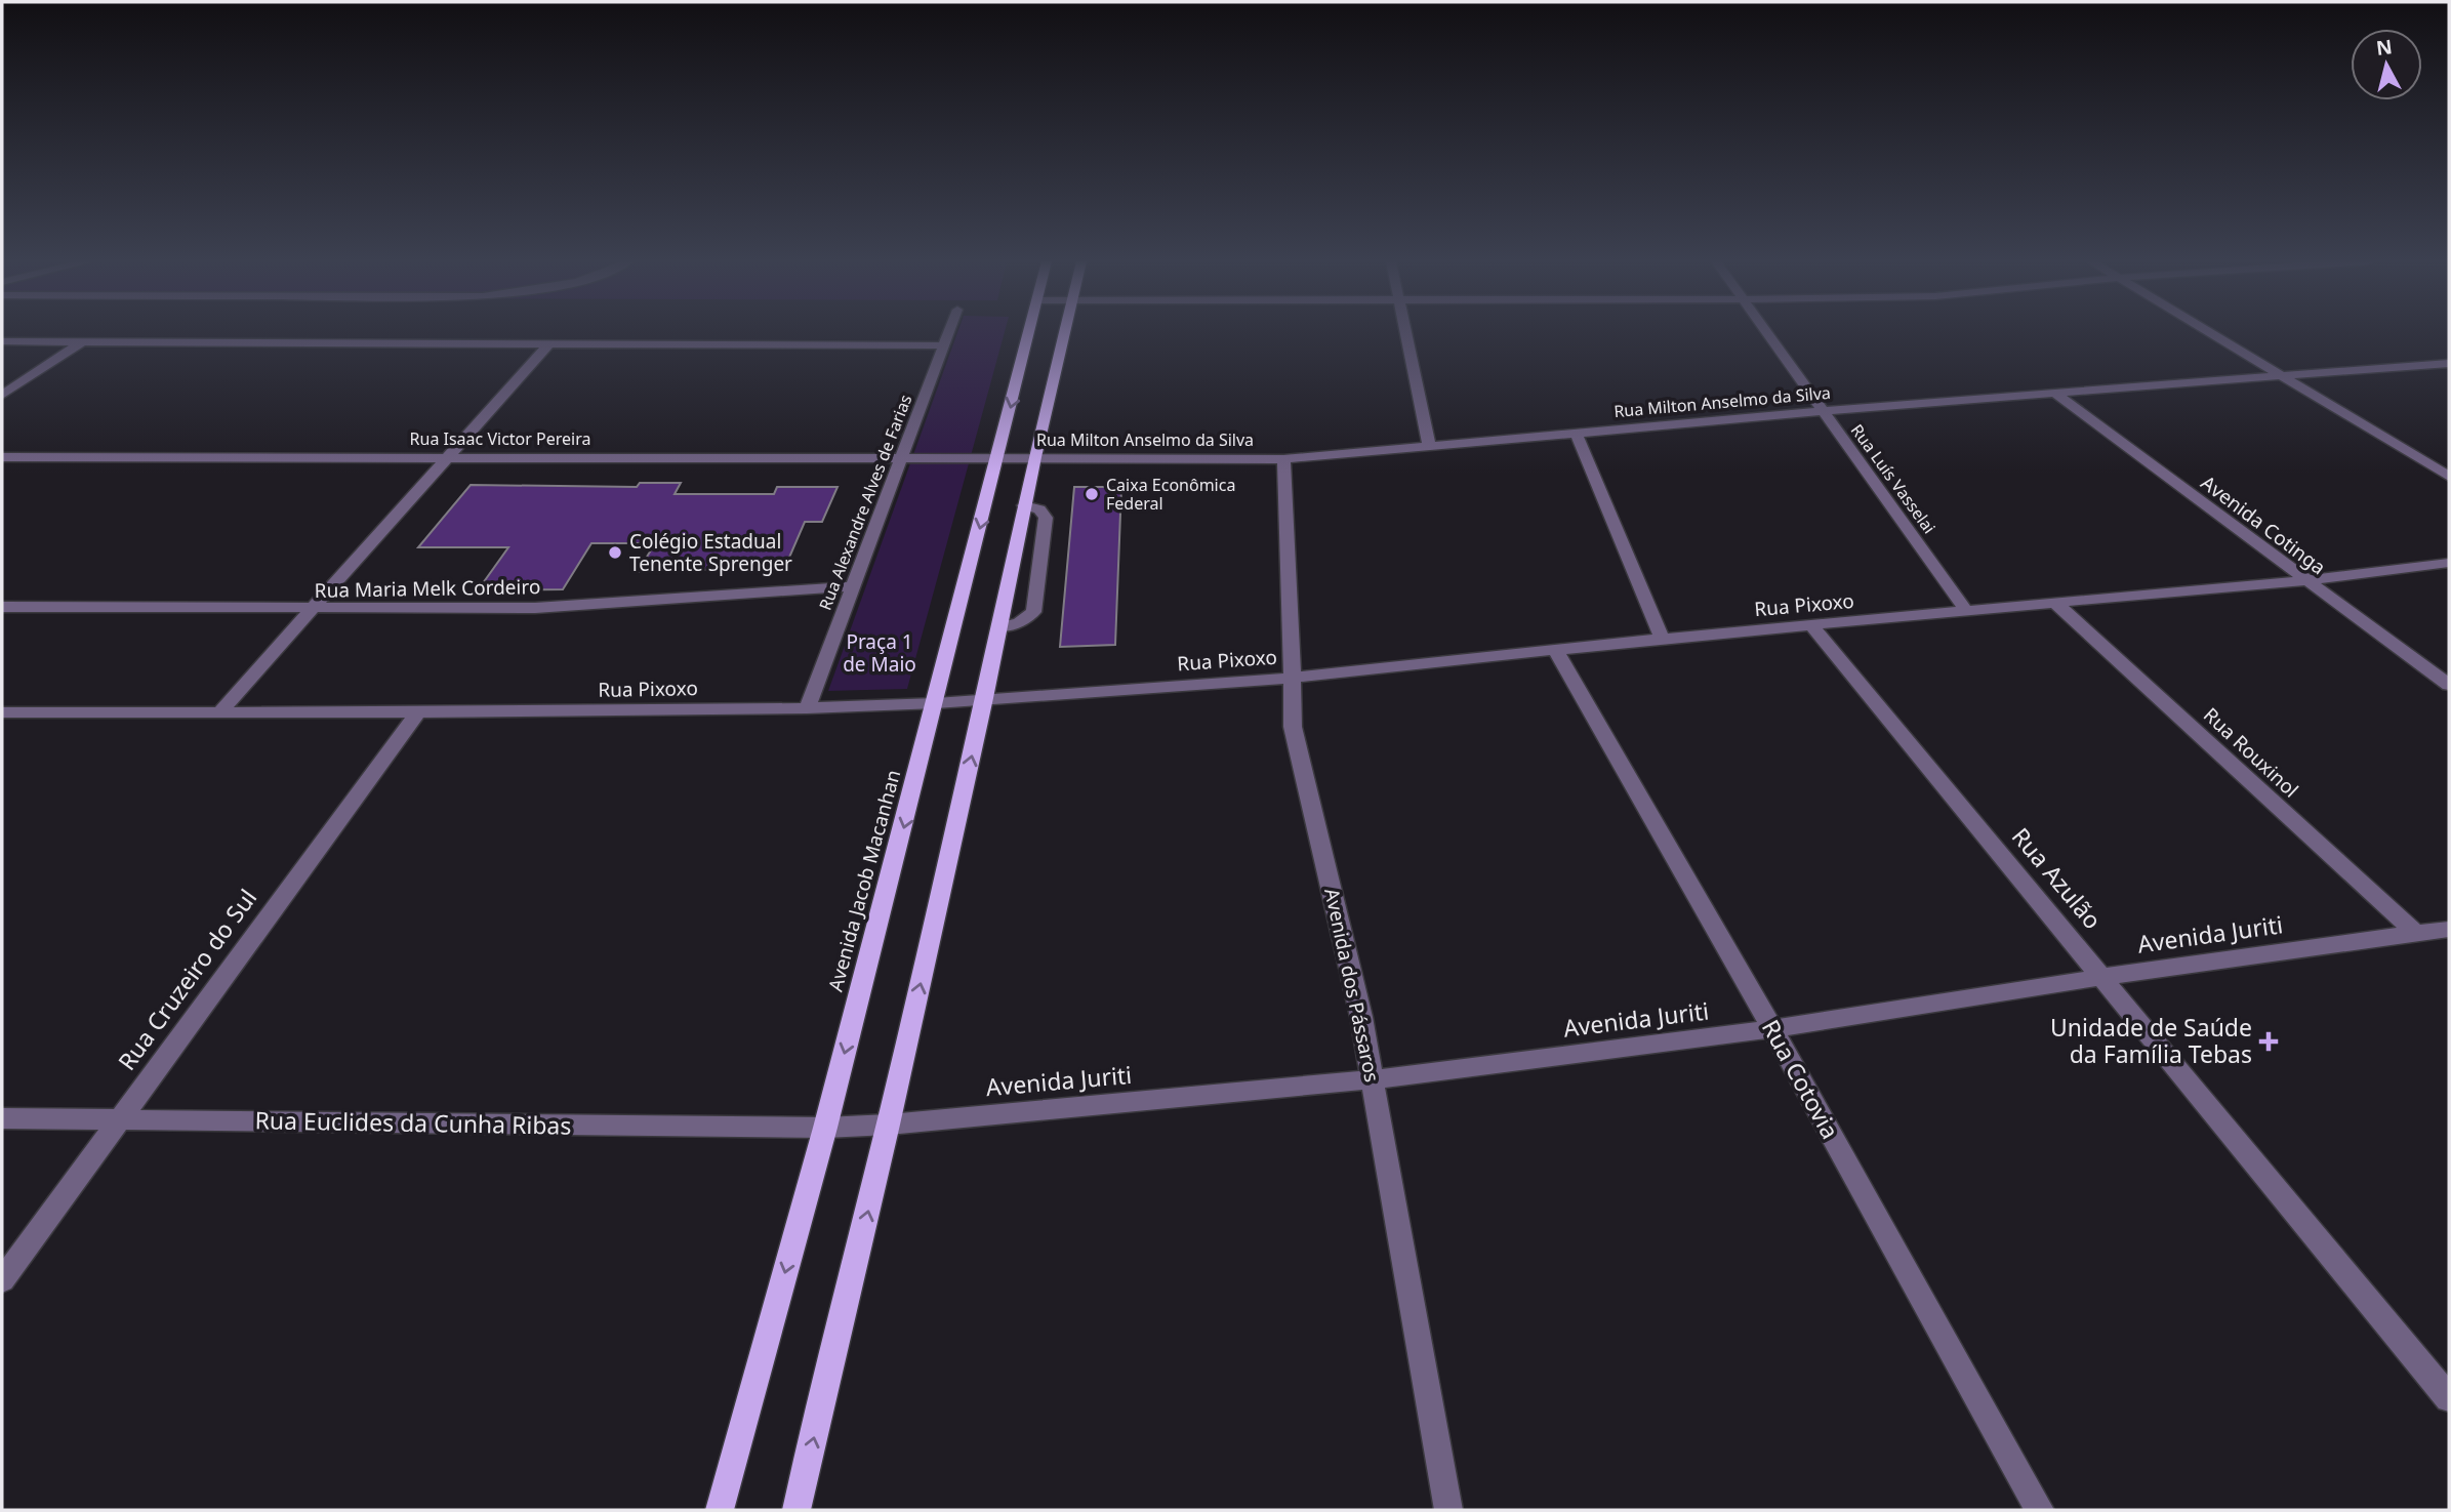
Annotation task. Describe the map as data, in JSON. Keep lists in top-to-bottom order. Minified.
{"streets":{"main road":["Avenida Jacob Macanhan"],"street":["Rua Milton Anselmo da Silva","Rua Isaac Victor Pereira","Rua Luís Vasselai","Rua Alexandre Alves de Farias","Avenida Cotinga","Rua Maria Melk Cordeiro","Rua Pixoxo","Rua Rouxinol","Rua Azulão","Avenida Juriti","Rua Cruzeiro do Sul","Avenida dos Pássaros","Rua Cotovia","Rua Euclides da Cunha Ribas"]},"crossings":[["Rua Milton Anselmo da Silva","Rua Isaac Victor Pereira"],["Rua Milton Anselmo da Silva","Rua Luís Vasselai"],["Rua Milton Anselmo da Silva","Avenida Cotinga"],["Rua Milton Anselmo da Silva","Avenida Jacob Macanhan"],["Rua Milton Anselmo da Silva","Avenida dos Pássaros"],["Rua Isaac Victor Pereira","Rua Alexandre Alves de Farias"],["Rua Isaac Victor Pereira","Avenida Jacob Macanhan"],["Rua Luís Vasselai","Rua Pixoxo"],["Rua Alexandre Alves de Farias","Rua Maria Melk Cordeiro"],["Rua Alexandre Alves de Farias","Rua Pixoxo"],["Avenida Cotinga","Rua Pixoxo"],["Rua Pixoxo","Rua Rouxinol"],["Rua Pixoxo","Rua Azulão"],["Rua Pixoxo","Avenida Jacob Macanhan"],["Rua Pixoxo","Rua Cruzeiro do Sul"],["Rua Pixoxo","Avenida dos Pássaros"],["Rua Pixoxo","Rua Cotovia"],["Rua Rouxinol","Avenida Juriti"],["Rua Azulão","Avenida Juriti"],["Avenida Jacob Macanhan","Avenida Juriti"],["Avenida Jacob Macanhan","Rua Euclides da Cunha Ribas"],["Avenida Juriti","Avenida dos Pássaros"],["Avenida Juriti","Rua Cotovia"],["Avenida Juriti","Rua Euclides da Cunha Ribas"],["Rua Cruzeiro do Sul","Rua Euclides da Cunha Ribas"]],"parks":["Praça 1 de Maio"],"places":{"other":["Caixa Econômica Federal","Colégio Estadual Tenente Sprenger"],"health":["Unidade de Saúde da Família Tebas"]},"north":"top"}
